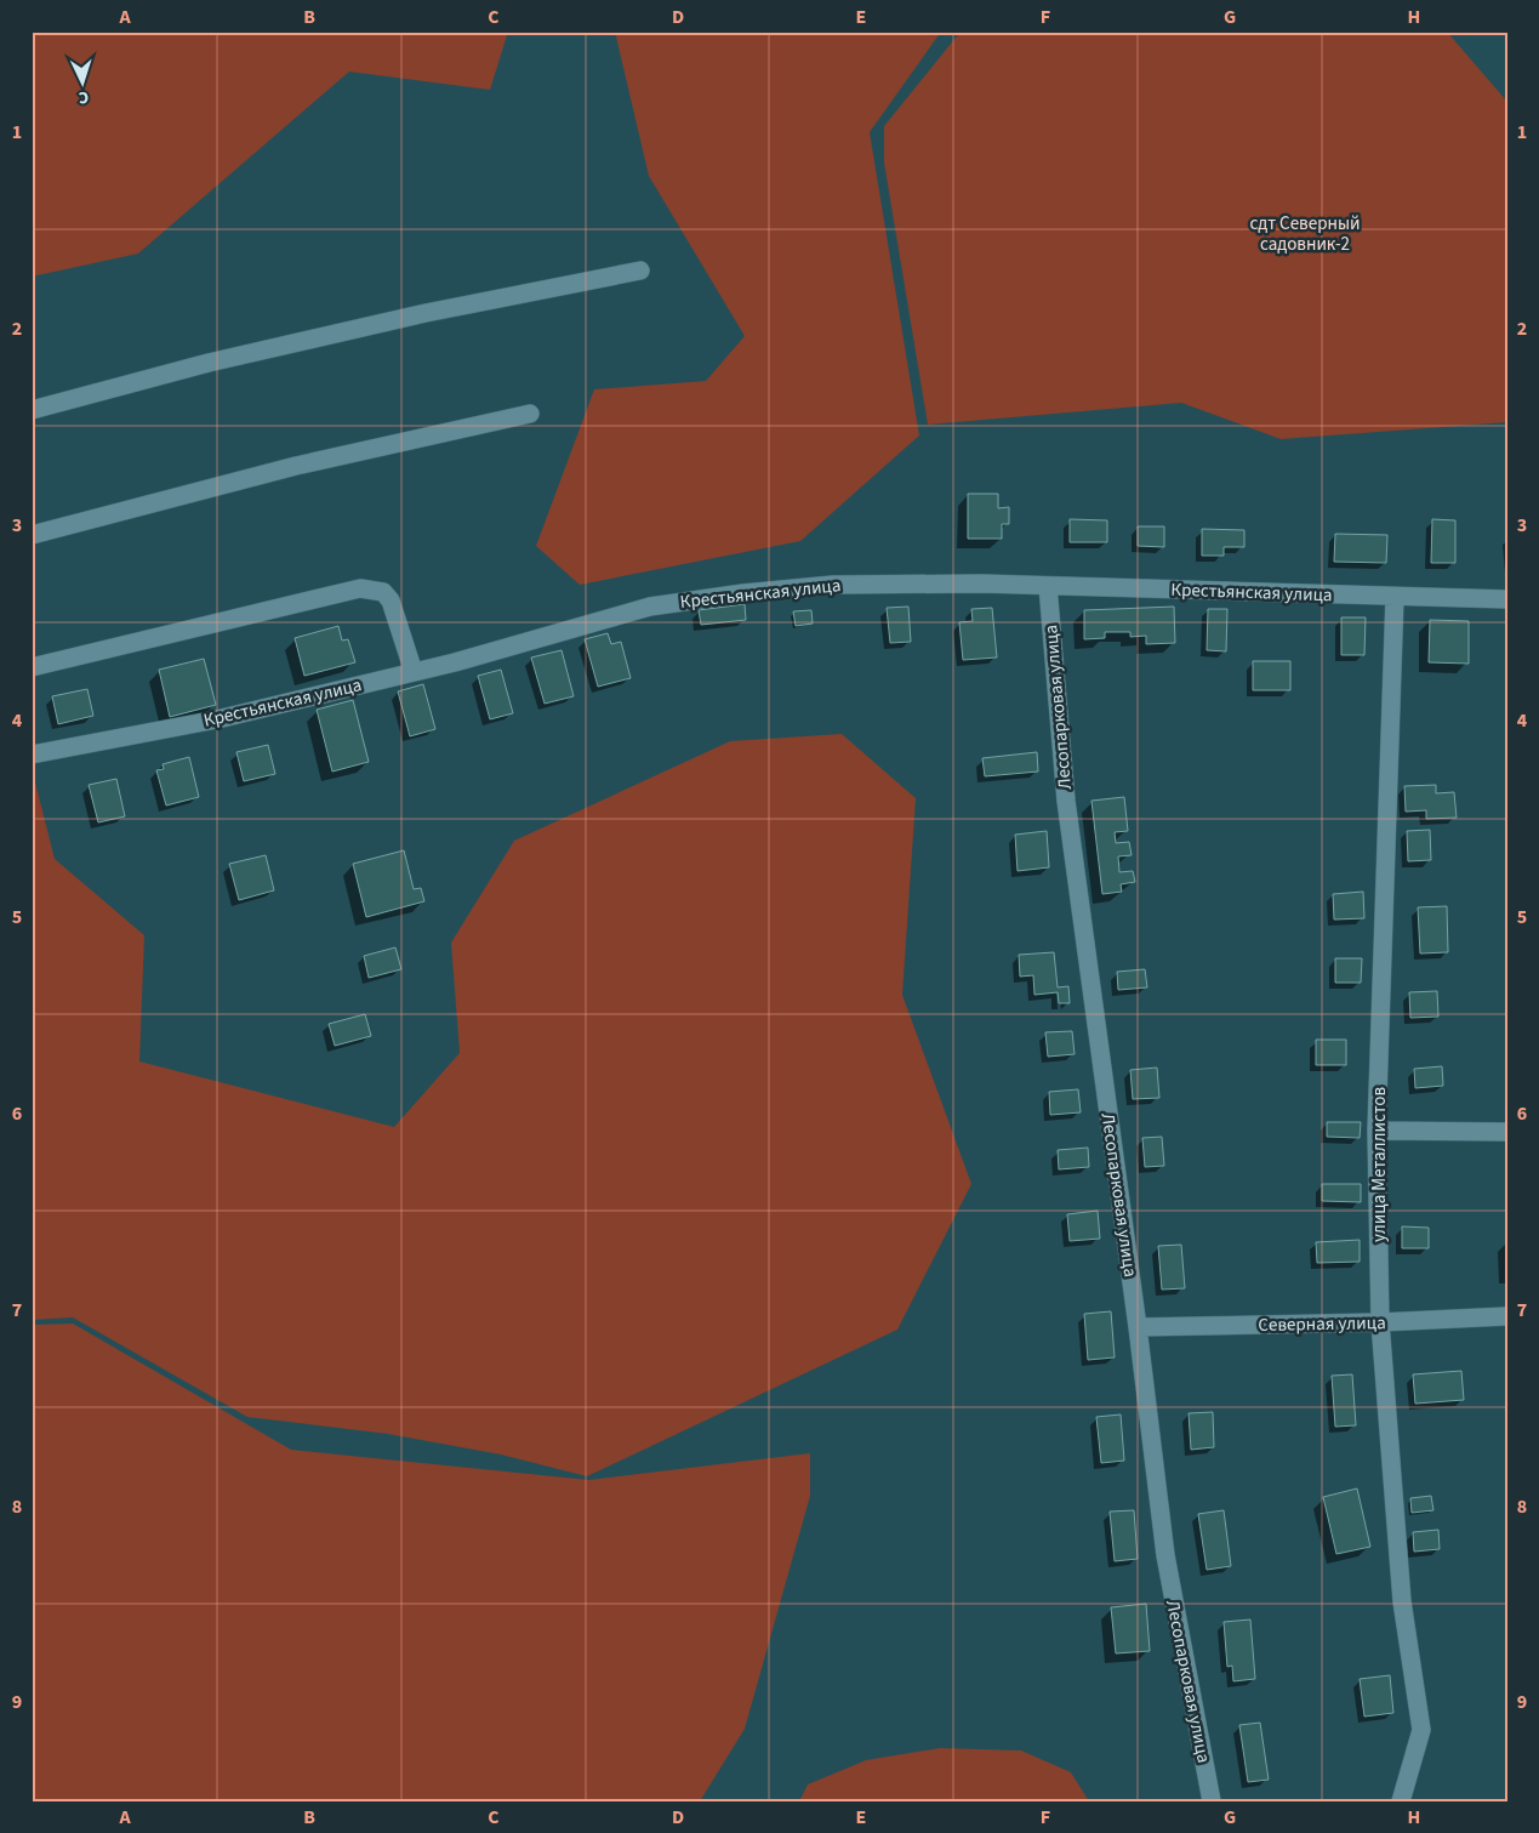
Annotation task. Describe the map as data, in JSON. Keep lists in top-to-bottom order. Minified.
{"streets":{"street":["Крестьянская улица","Лесопарковая улица","улица Металлистов","Северная улица"]},"crossings":[["Крестьянская улица","Лесопарковая улица"],["Крестьянская улица","улица Металлистов"],["Лесопарковая улица","Северная улица"],["улица Металлистов","Северная улица"]],"parks":["сдт Северный садовник-2"],"north":"bottom","grid":{"columns":["A","B","C","D","E","F","G","H"],"rows":["1","2","3","4","5","6","7","8","9"]}}
